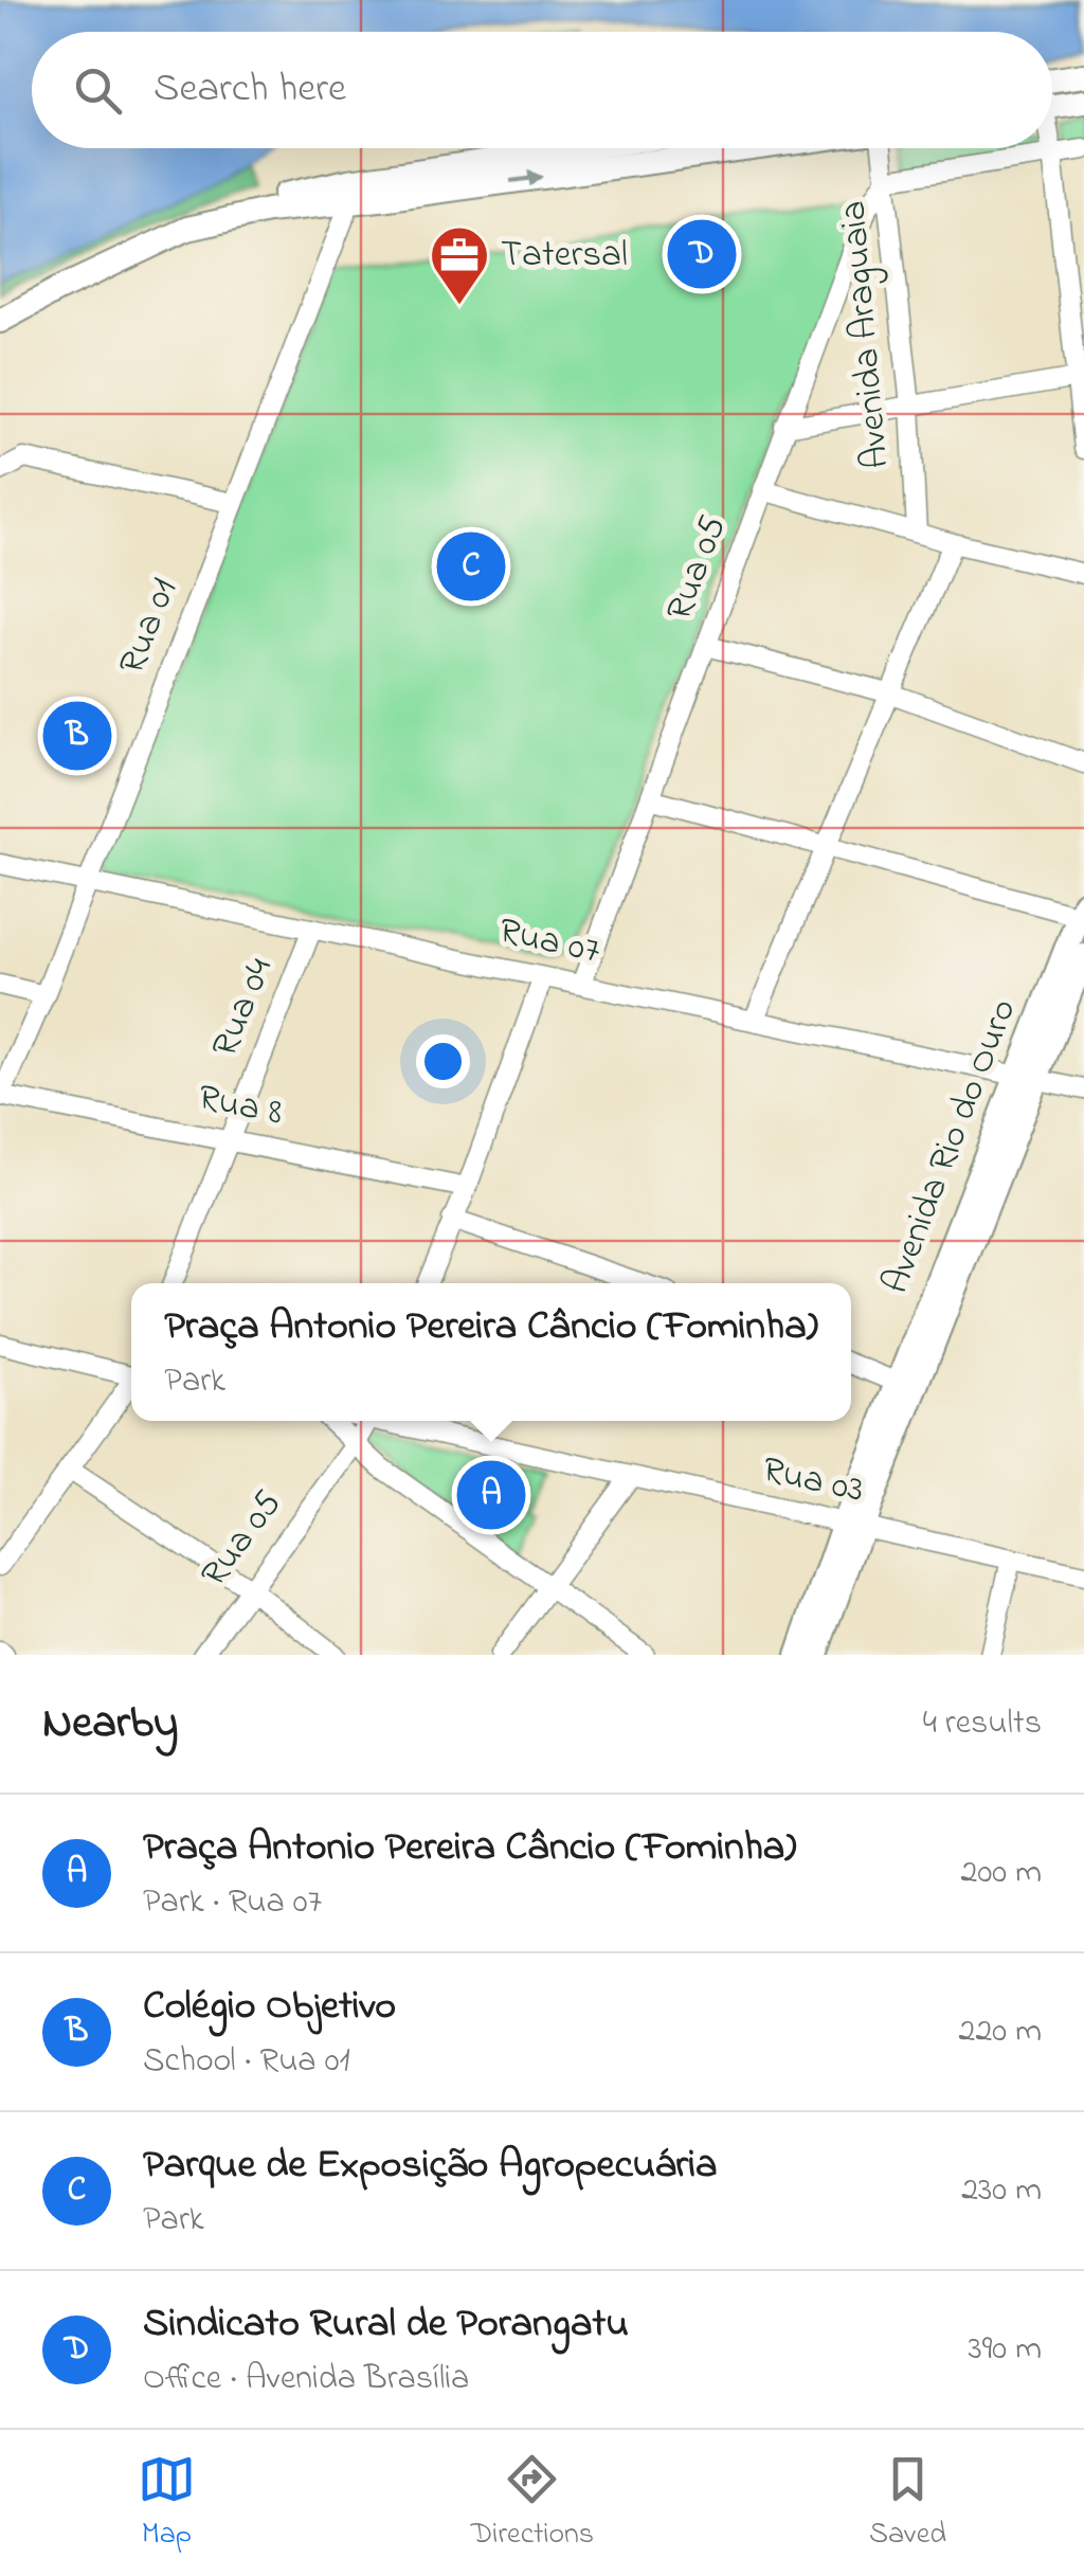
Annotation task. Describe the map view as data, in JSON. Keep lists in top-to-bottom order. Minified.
{"streets":{"main road":["Avenida Rio do Ouro"],"street":["Avenida Araguaia","Rua 05","Rua 01","Rua 07","Rua 04","Rua 8","Rua 03"]},"crossings":[["Avenida Araguaia","Rua 05"],["Rua 05","Rua 07"],["Rua 01","Rua 07"],["Rua 01","Rua 8"],["Rua 07","Rua 04"],["Rua 07","Avenida Rio do Ouro"],["Rua 04","Rua 8"],["Avenida Rio do Ouro","Rua 03"]],"places":{"office":["Tatersal"]},"page":{"search":"Search here","pins":["D","C","B","A"],"popup":["Praça Antonio Pereira Câncio (Fominha)","Park"],"heading":["Nearby","4 results"],"list":[{"mark":"A","name":"Praça Antonio Pereira Câncio (Fominha)","note":"Park · Rua 07","value":"200 m"},{"mark":"B","name":"Colégio Objetivo","note":"School · Rua 01","value":"220 m"},{"mark":"C","name":"Parque de Exposição Agropecuária","note":"Park","value":"230 m"},{"mark":"D","name":"Sindicato Rural de Porangatu","note":"Office · Avenida Brasília","value":"390 m"}],"nav":["Map","Directions","Saved"]}}
